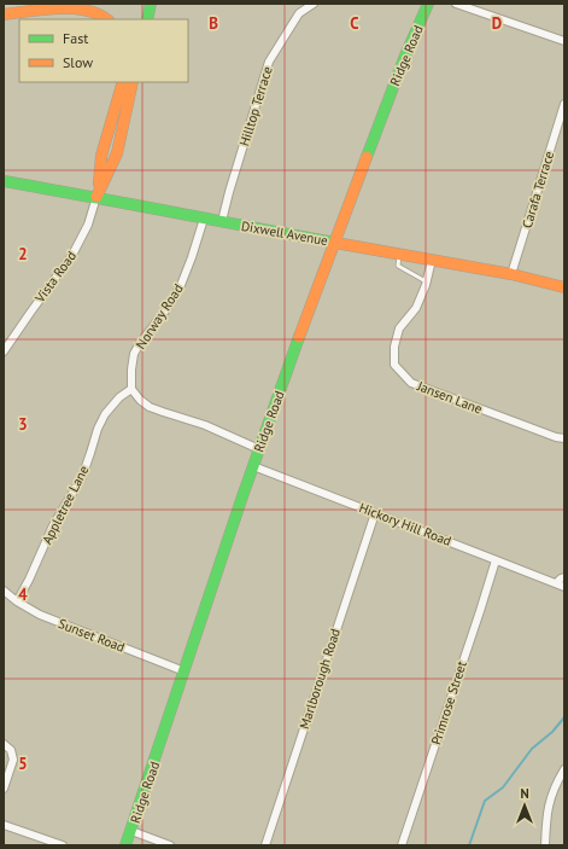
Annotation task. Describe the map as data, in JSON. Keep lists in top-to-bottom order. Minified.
{"streets":{"main road":["Ridge Road","Dixwell Avenue"],"street":["Hilltop Terrace","Carafa Terrace","Vista Road","Norway Road","Jansen Lane","Appletree Lane","Hickory Hill Road","Sunset Road","Marlborough Road","Primrose Street"]},"crossings":[["Ridge Road","Dixwell Avenue"],["Ridge Road","Hickory Hill Road"],["Ridge Road","Sunset Road"],["Hilltop Terrace","Dixwell Avenue"],["Carafa Terrace","Dixwell Avenue"],["Dixwell Avenue","Vista Road"],["Dixwell Avenue","Norway Road"],["Dixwell Avenue","Jansen Lane"],["Norway Road","Appletree Lane"],["Appletree Lane","Sunset Road"],["Hickory Hill Road","Marlborough Road"],["Hickory Hill Road","Primrose Street"]],"legend":["Fast","Slow"],"north":"top","grid":{"columns":["B","C","D"],"rows":["2","3","4","5"]}}
